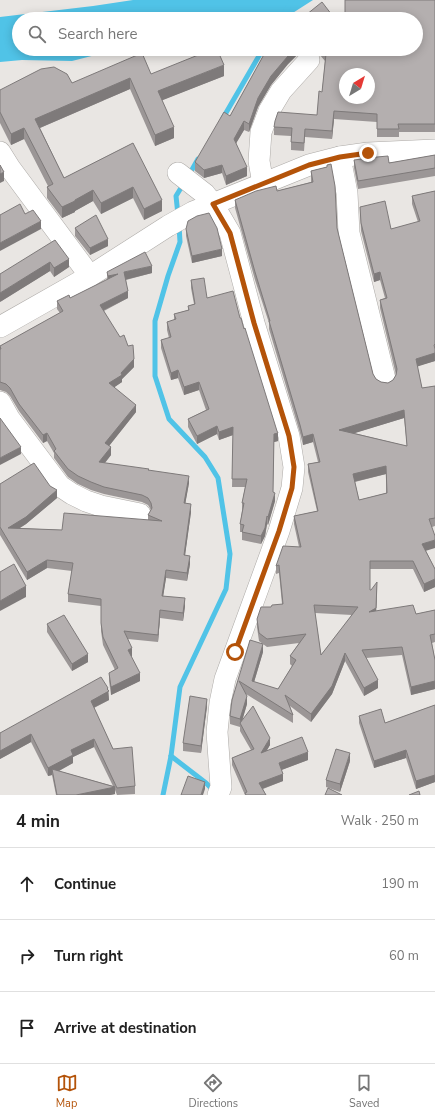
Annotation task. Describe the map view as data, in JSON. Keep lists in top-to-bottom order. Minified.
{"north":"top right","page":{"search":"Search here","heading":["4 min","Walk · 250 m"],"list":[["Continue","190 m"],["Turn right","60 m"],"Arrive at destination"],"nav":["Map","Directions","Saved"]}}
